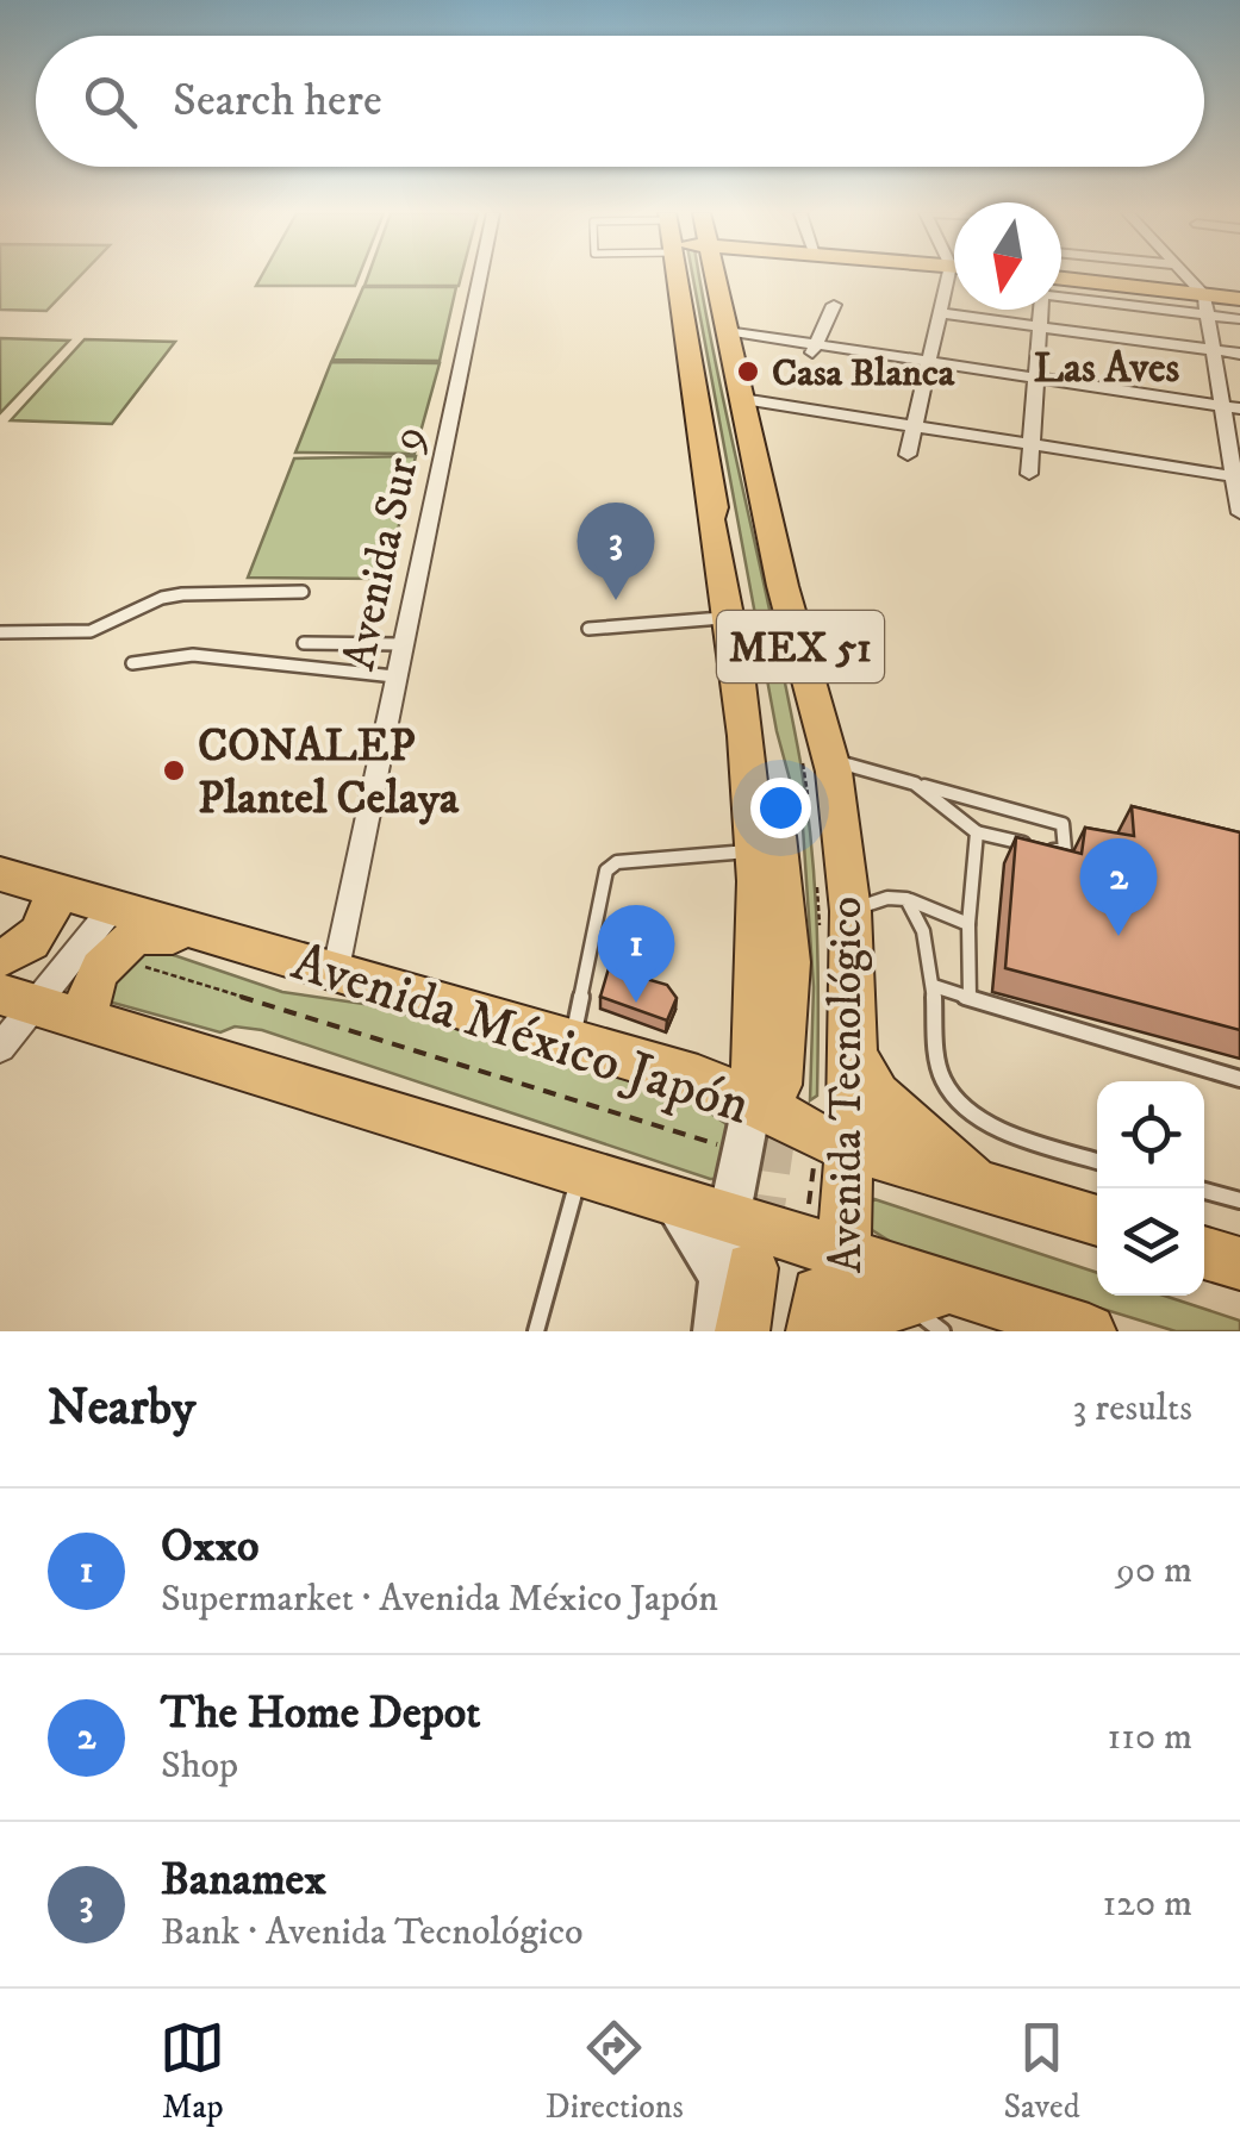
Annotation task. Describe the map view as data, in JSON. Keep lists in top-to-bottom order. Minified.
{"streets":{"main road":["MEX 51","Avenida México Japón","Avenida Tecnológico"],"street":["Avenida Sur 9"]},"crossings":[["Avenida Sur 9","Avenida México Japón"],["Avenida México Japón","Avenida Tecnológico"]],"districts":["Las Aves"],"places":["Casa Blanca","CONALEP Plantel Celaya"],"north":"bottom","page":{"search":"Search here","pins":["3","2","1"],"heading":["Nearby","3 results"],"list":[{"mark":"1","name":"Oxxo","note":"Supermarket · Avenida México Japón","value":"90 m"},{"mark":"2","name":"The Home Depot","note":"Shop","value":"110 m"},{"mark":"3","name":"Banamex","note":"Bank · Avenida Tecnológico","value":"120 m"}],"nav":["Map","Directions","Saved"]}}
